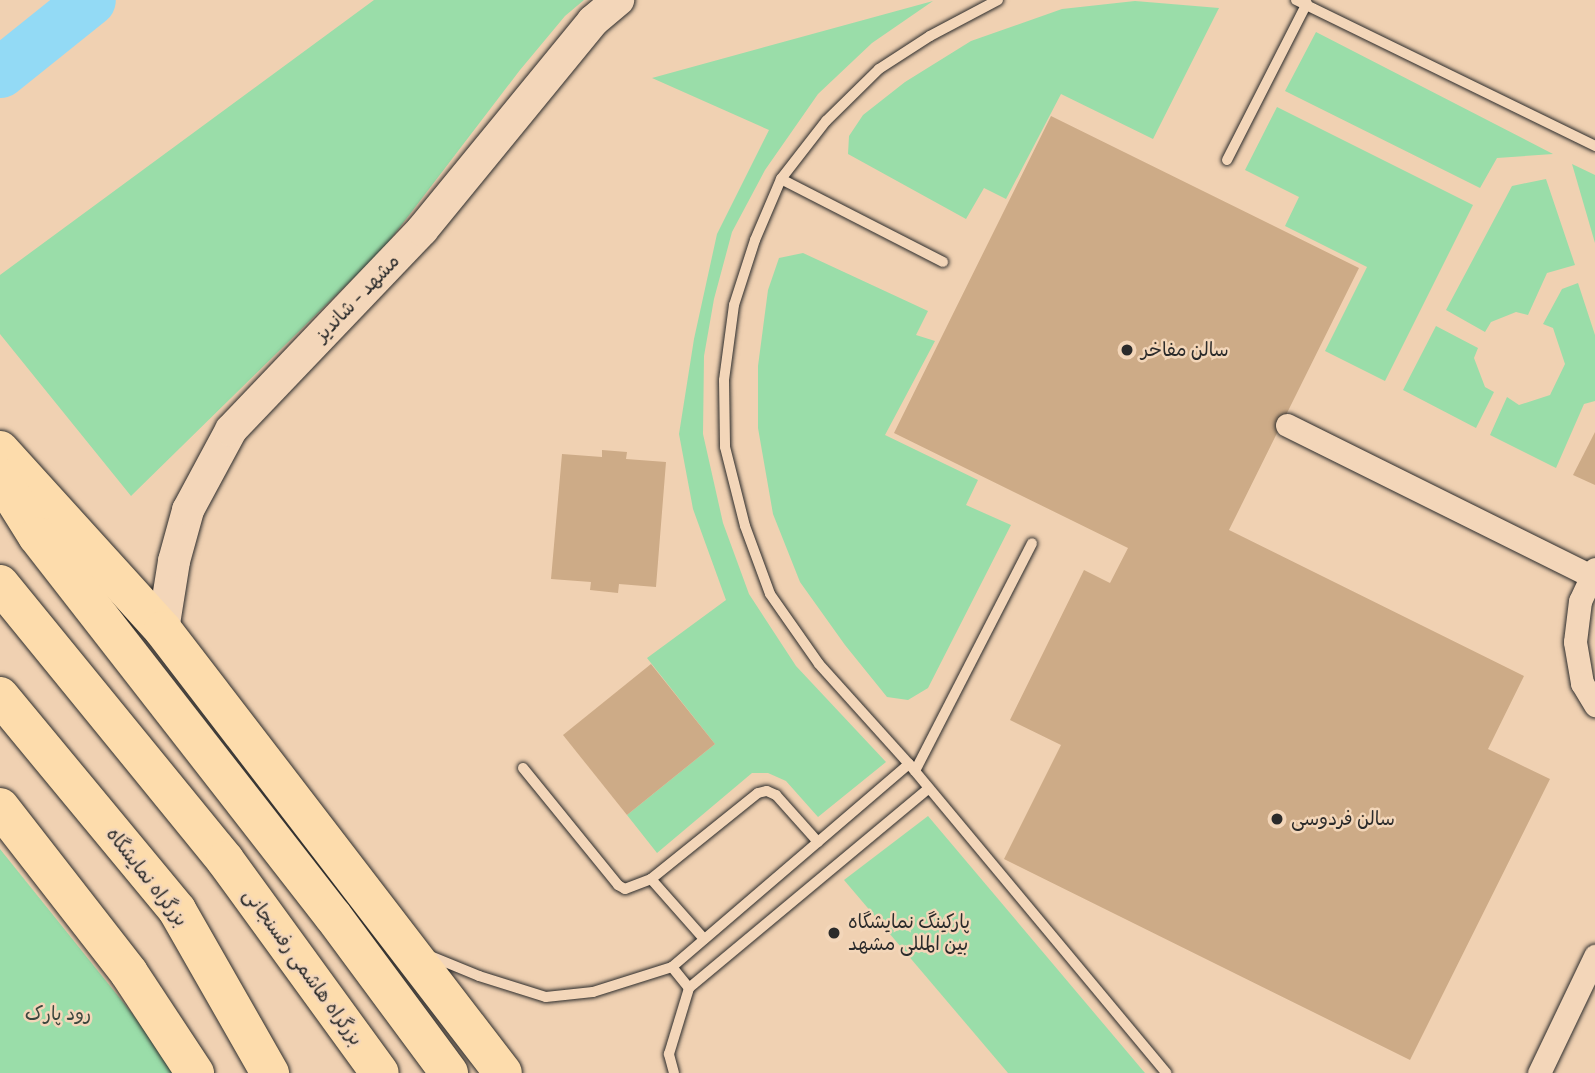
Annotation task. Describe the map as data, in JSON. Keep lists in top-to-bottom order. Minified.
{"streets":{"highway":["بزرگراه نمایشگاه","بزرگراه هاشمی رفسنجانی"],"main road":["مشهد - شاندیز"]},"parks":["رود پارک"],"places":["سالن مفاخر","سالن فردوسی","پارکینگ نمایشگاه بین المللی مشهد"]}
